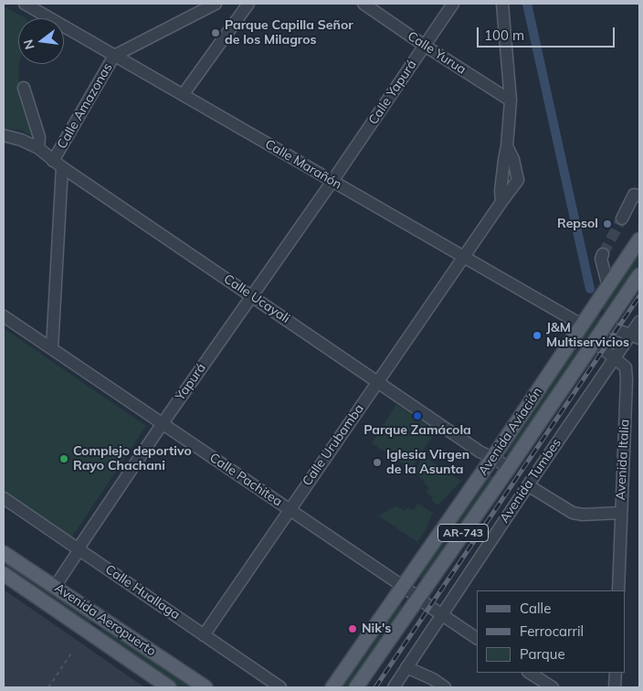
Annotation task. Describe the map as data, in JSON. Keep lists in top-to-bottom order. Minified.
{"streets":{"main road":["Avenida Aviación","AR-743","Avenida Aeropuerto"],"street":["Calle Yurua","Calle Yapurá","Calle Amazonas","Calle Marañón","Calle Ucayali","Yapurá","Calle Urubamba","Avenida Italia","Calle Pachitea","Avenida Tumbes","Calle Huallaga"]},"crossings":[["Calle Yurua","Calle Yapurá"],["Calle Yapurá","Calle Marañón"],["Calle Yapurá","Yapurá"],["Calle Amazonas","Calle Marañón"],["Calle Amazonas","Calle Ucayali"],["Calle Amazonas","Calle Pachitea"],["Calle Marañón","Yapurá"],["Calle Marañón","Avenida Aviación"],["Calle Marañón","Calle Urubamba"],["Calle Ucayali","Yapurá"],["Calle Ucayali","Avenida Aviación"],["Calle Ucayali","Calle Urubamba"],["Yapurá","Calle Pachitea"],["Yapurá","Calle Huallaga"],["Yapurá","Avenida Aeropuerto"],["Avenida Aviación","Avenida Italia"],["Avenida Aviación","Calle Pachitea"],["Calle Urubamba","Calle Pachitea"],["Calle Urubamba","Calle Huallaga"],["Avenida Italia","Avenida Tumbes"],["Calle Pachitea","Avenida Tumbes"]],"places":["Parque Capilla Señor de los Milagros","Repsol","J&M Multiservicios","Parque Zamácola","Complejo deportivo Rayo Chachani","Iglesia Virgen de la Asunta","Nik's"],"legend":["Calle","Ferrocarril","Parque"],"scale_bar":"100 m","north":"left"}
